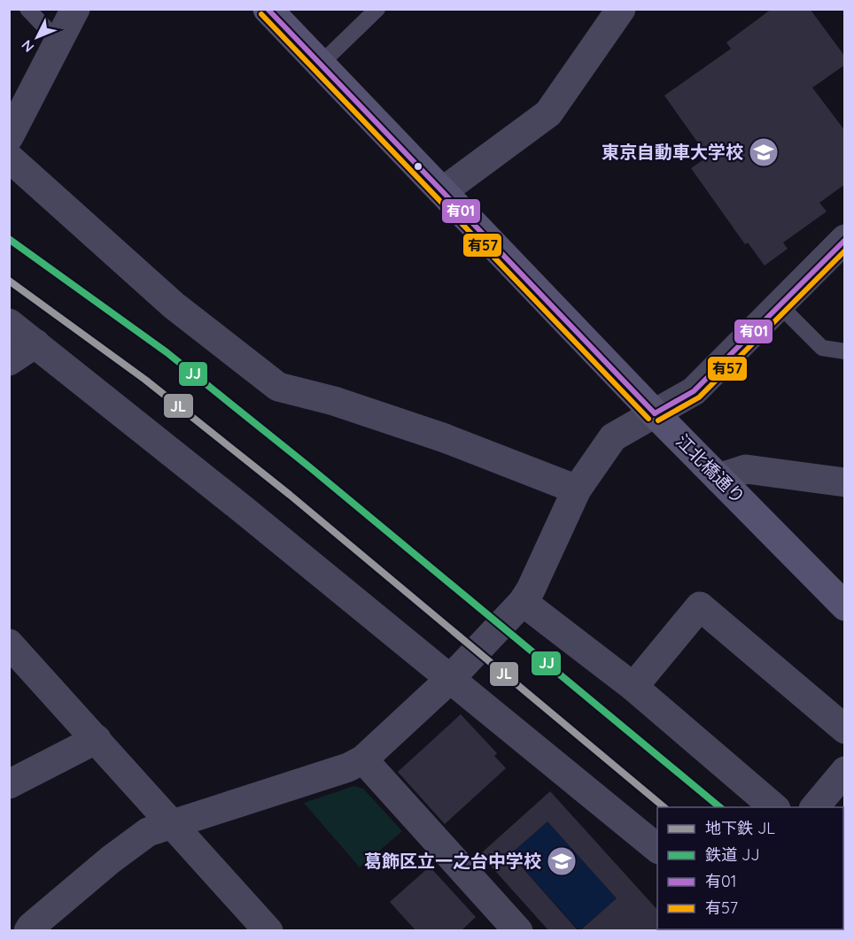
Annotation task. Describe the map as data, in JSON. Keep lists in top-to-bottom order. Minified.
{"streets":{"main road":["江北橋通り"]},"places":{"school or university":["東京自動車大学校","葛飾区立一之台中学校"]},"lines":["transit line 有01","transit line 有57","rail line JJ","metro line JL"],"legend":["地下鉄 JL","鉄道 JJ","有01","有57"],"north":"bottom left"}
